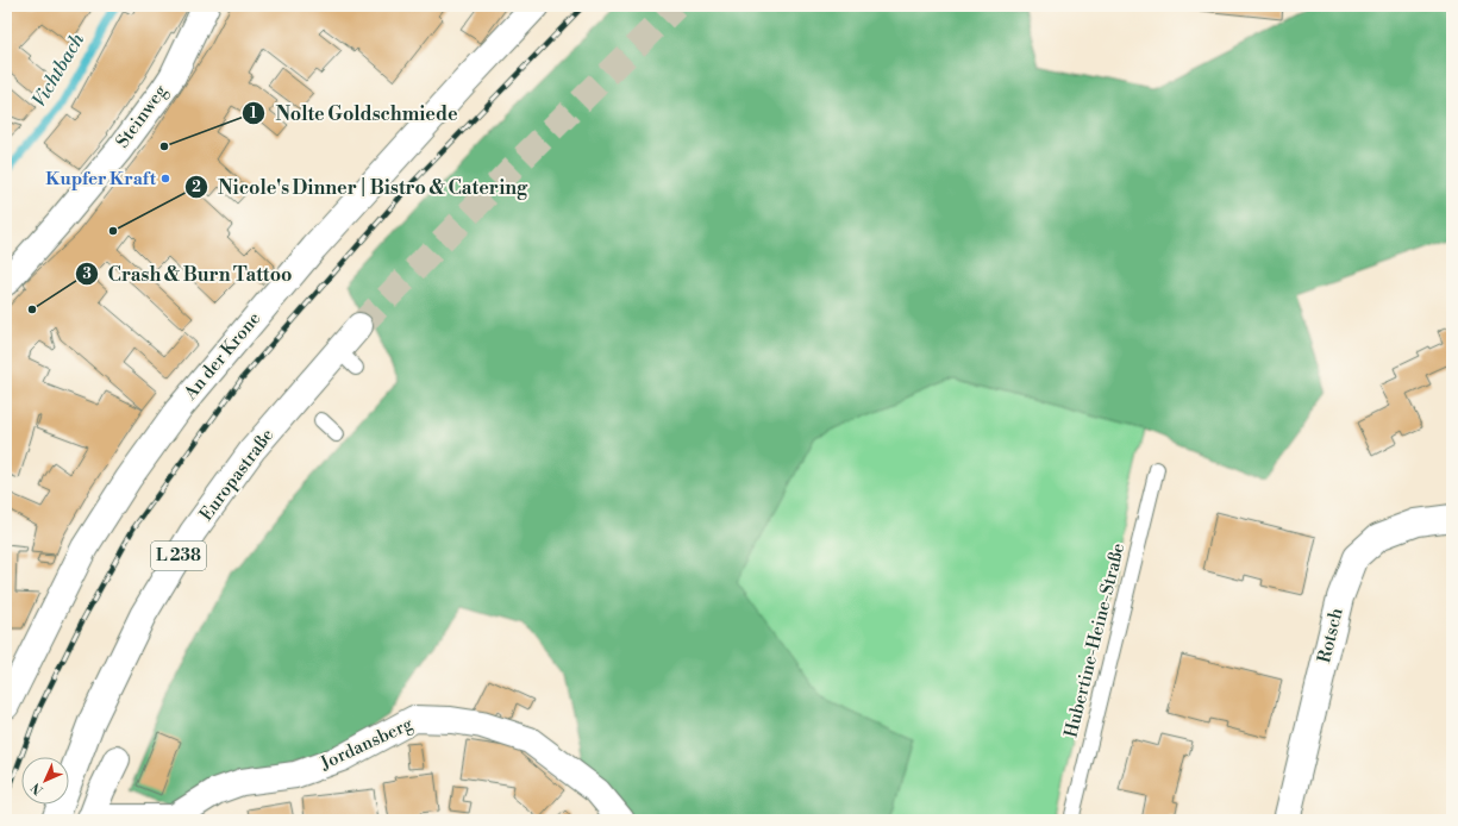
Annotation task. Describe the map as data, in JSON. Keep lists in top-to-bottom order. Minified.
{"streets":{"street":["Steinweg","An der Krone","Europastraße","L 238","Rotsch","Jordansberg"],"lane":["Hubertine-Heine-Straße"]},"water":["Vichtbach"],"places":["Nolte Goldschmiede","Kupfer Kraft","Nicole's Dinner | Bistro & Catering","Crash & Burn Tattoo"],"north":"bottom left"}
